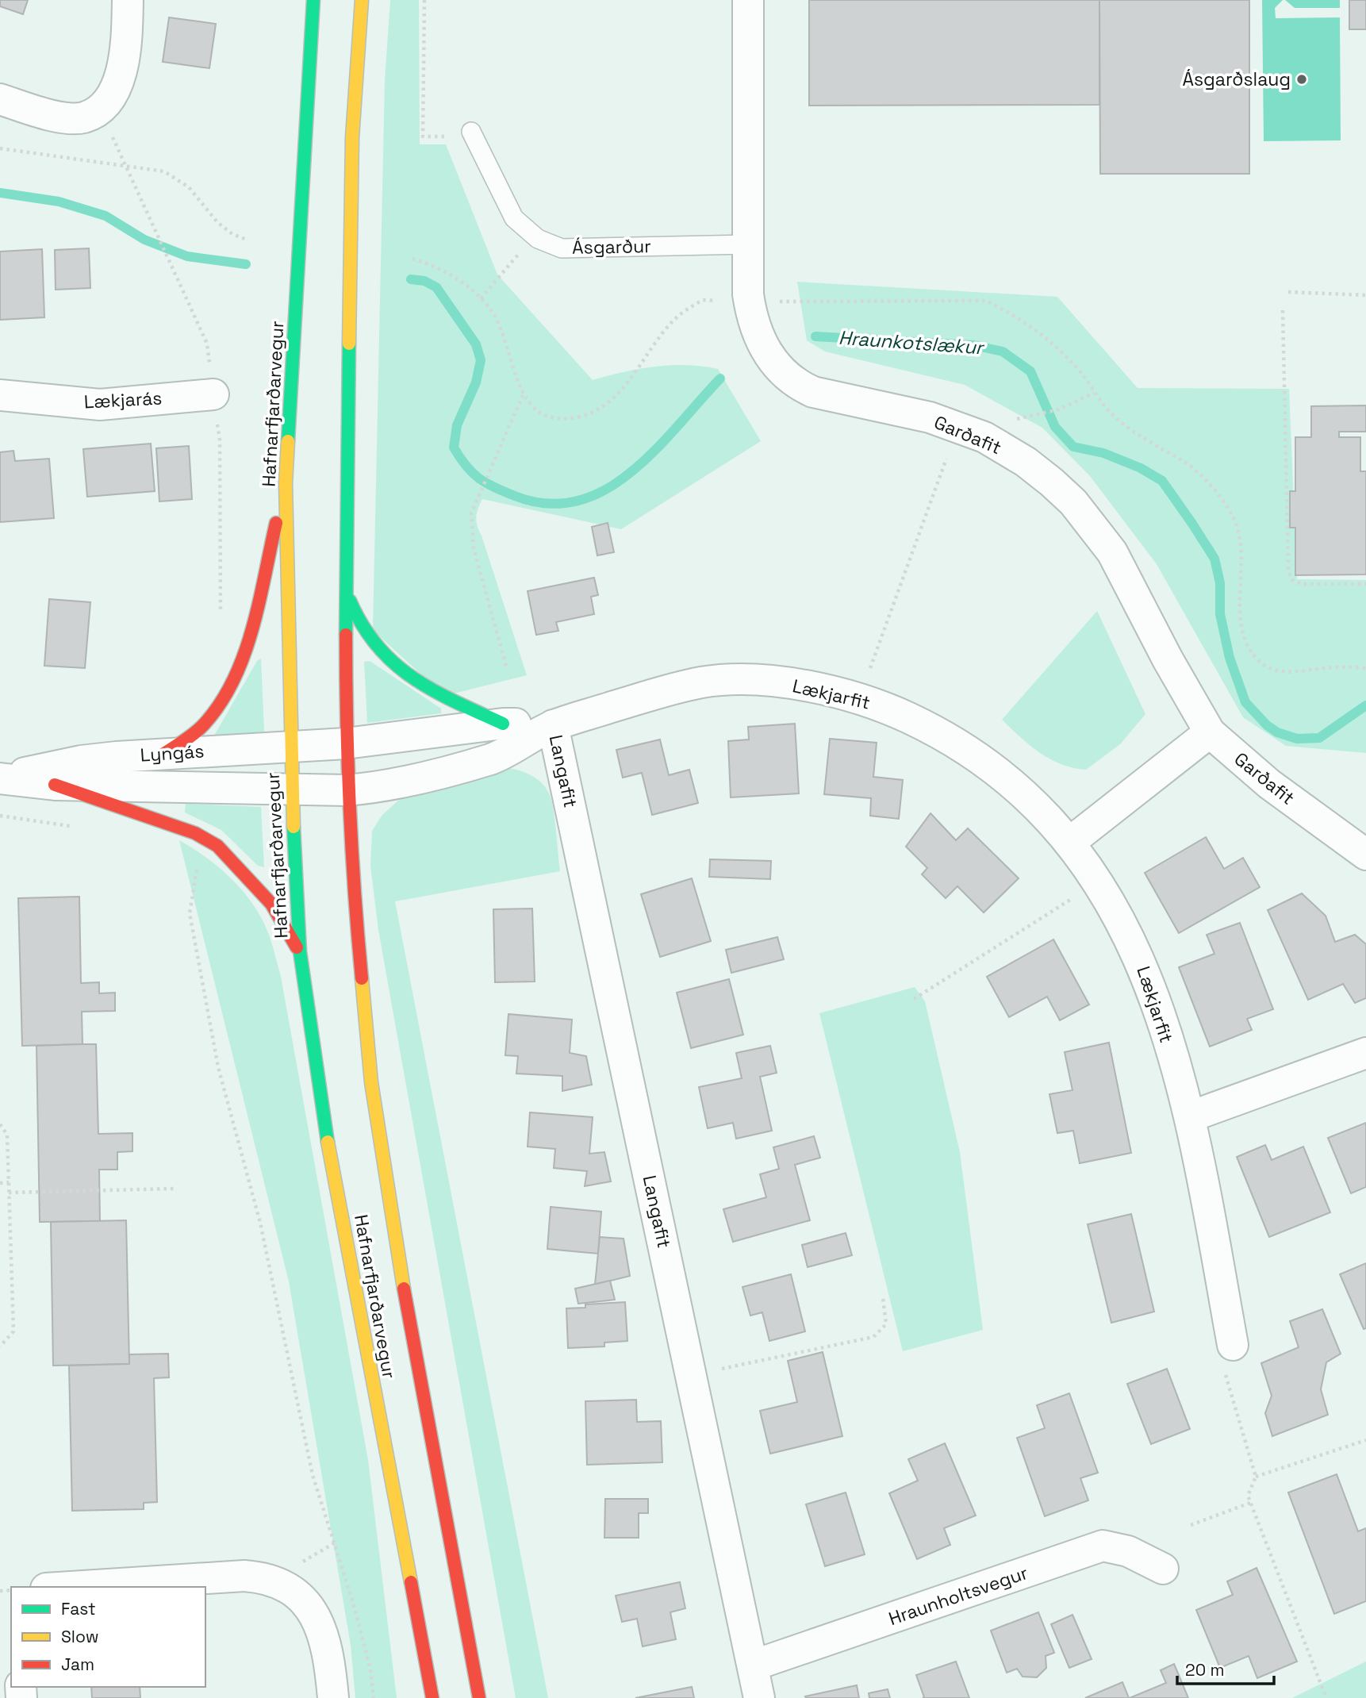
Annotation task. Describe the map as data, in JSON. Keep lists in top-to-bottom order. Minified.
{"streets":{"main road":["Hafnarfjarðarvegur"],"street":["Lækjarás","Garðafit","Lækjarfit","Lyngás","Langafit","Hraunholtsvegur"],"lane":["Ásgarður"]},"crossings":[["Ásgarður","Garðafit"],["Hafnarfjarðarvegur","Lækjarfit"],["Hafnarfjarðarvegur","Lyngás"],["Lækjarfit","Lyngás"],["Lækjarfit","Langafit"],["Langafit","Hraunholtsvegur"]],"water":["Hraunkotslækur"],"places":["Ásgarðslaug"],"legend":["Fast","Slow","Jam"],"scale_bar":"20 m"}
